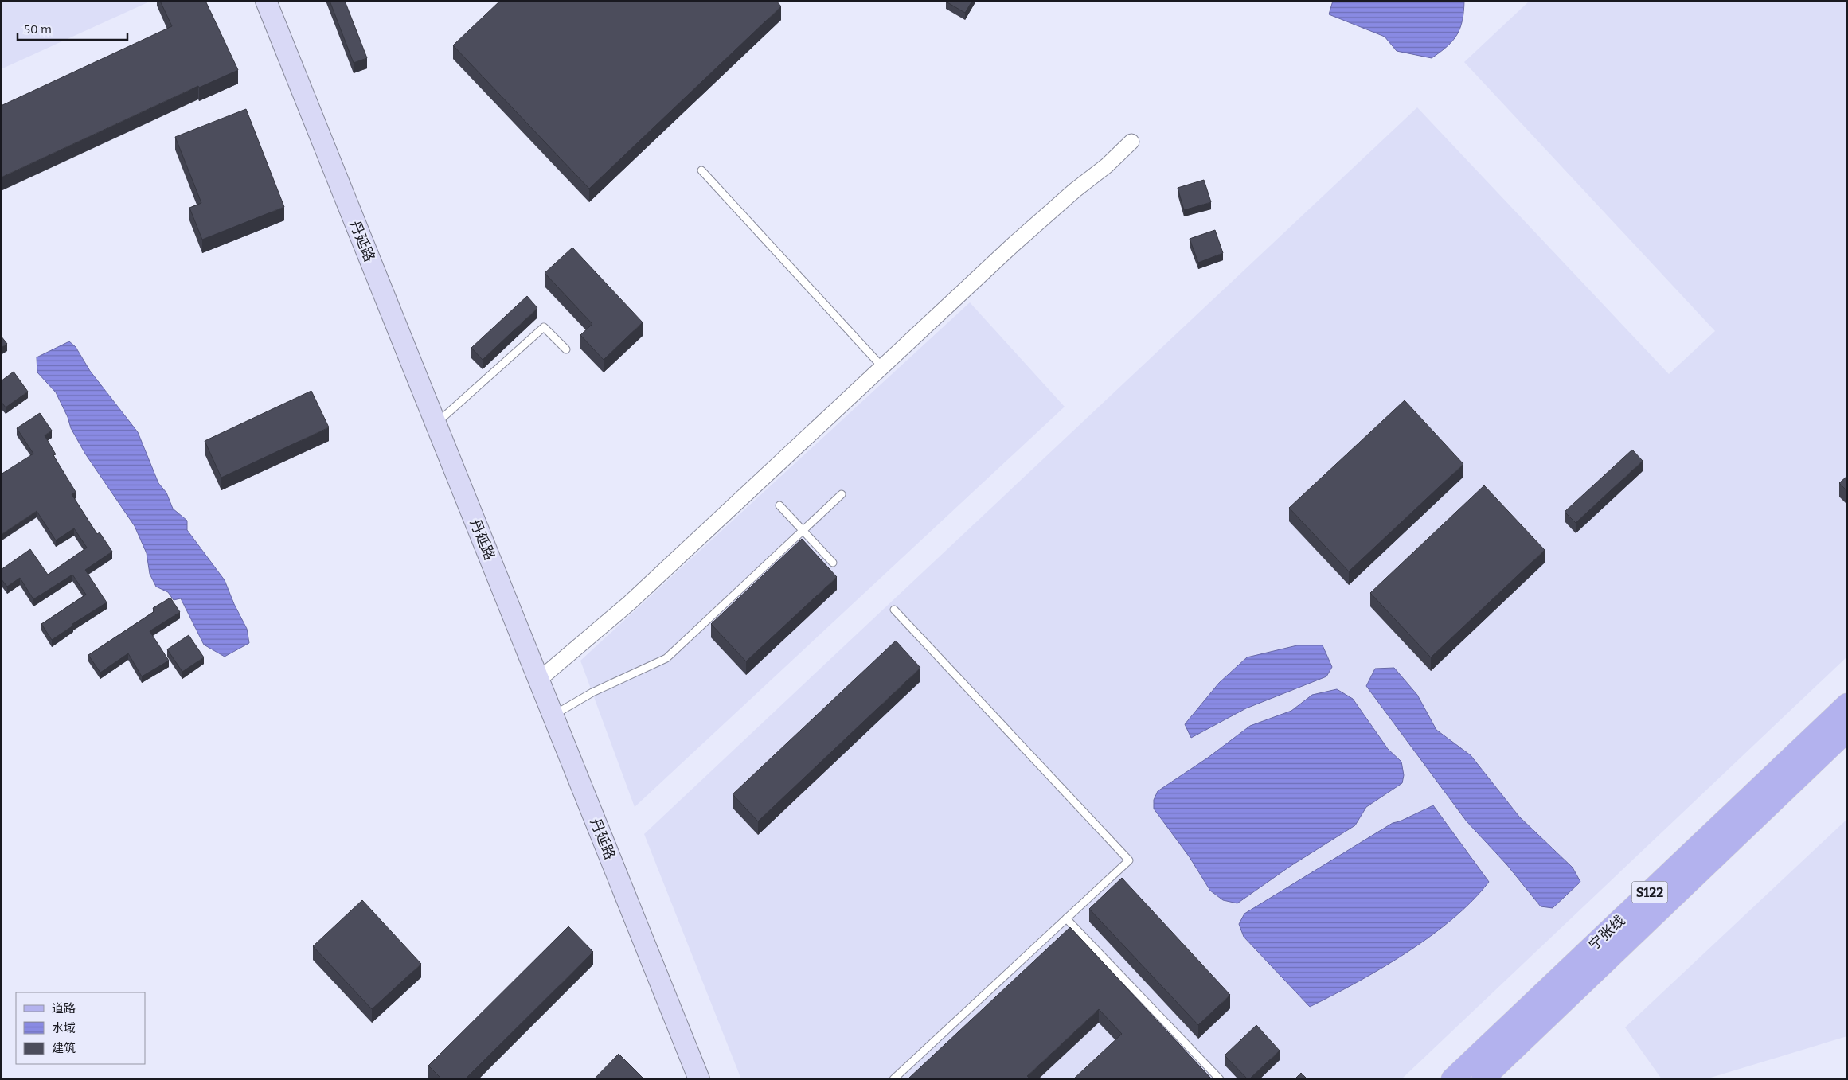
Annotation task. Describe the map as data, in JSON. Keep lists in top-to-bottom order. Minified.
{"streets":{"main road":["丹延路","S122","宁张线"]},"legend":["道路","水域","建筑"],"scale_bar":"50 m"}
